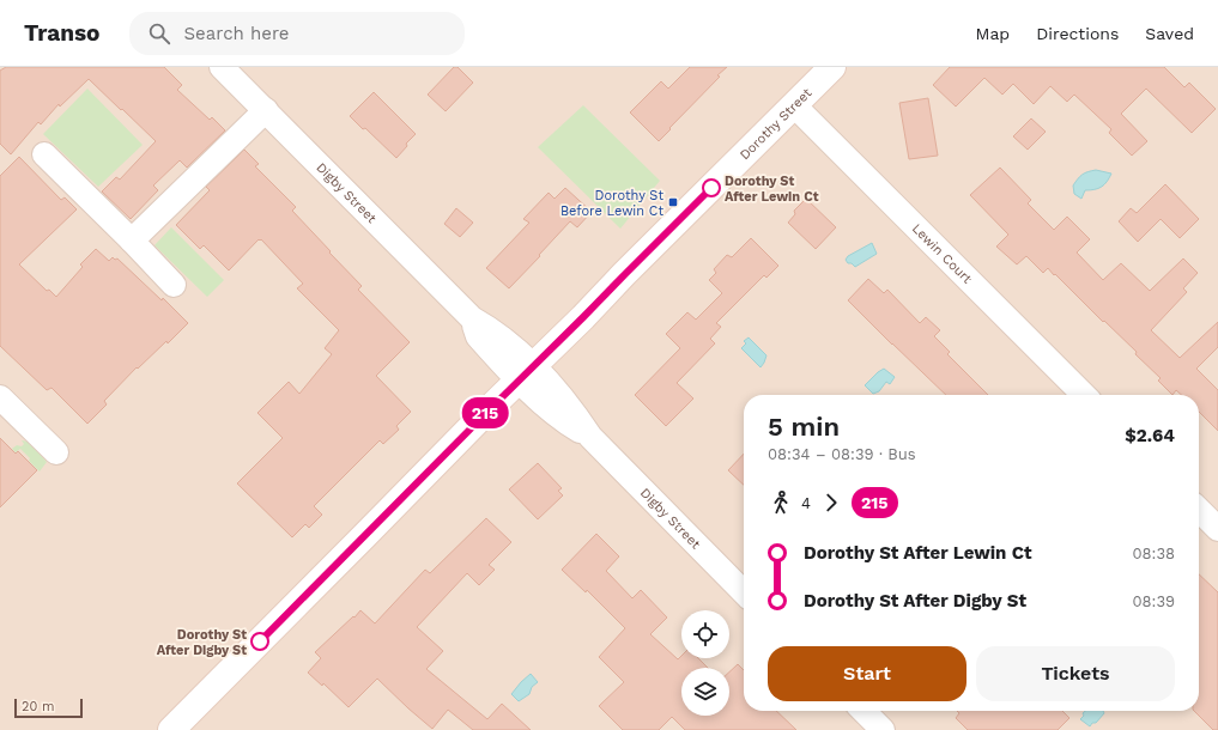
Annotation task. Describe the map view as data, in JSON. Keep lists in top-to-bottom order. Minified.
{"streets":{"main road":["Dorothy Street"],"street":["Digby Street","Lewin Court"]},"crossings":[["Dorothy Street","Digby Street"],["Dorothy Street","Lewin Court"]],"places":{"other":["Dorothy St After Lewin Ct","Dorothy St After Digby St"],"transit":["Dorothy St Before Lewin Ct"]},"lines":["bus line 215"],"scale_bar":"20 m","page":{"header":"Transo","search":"Search here","nav":["Map","Directions","Saved"],"on_map":"215","heading":["5 min","08:34 – 08:39 · Bus","$2.64"],"legs":["4","215"],"list":[{"name":"Dorothy St After Lewin Ct","value":"08:38"},{"name":"Dorothy St After Digby St","value":"08:39"}],"buttons":["Start","Tickets"],"scale":"20 m"}}
